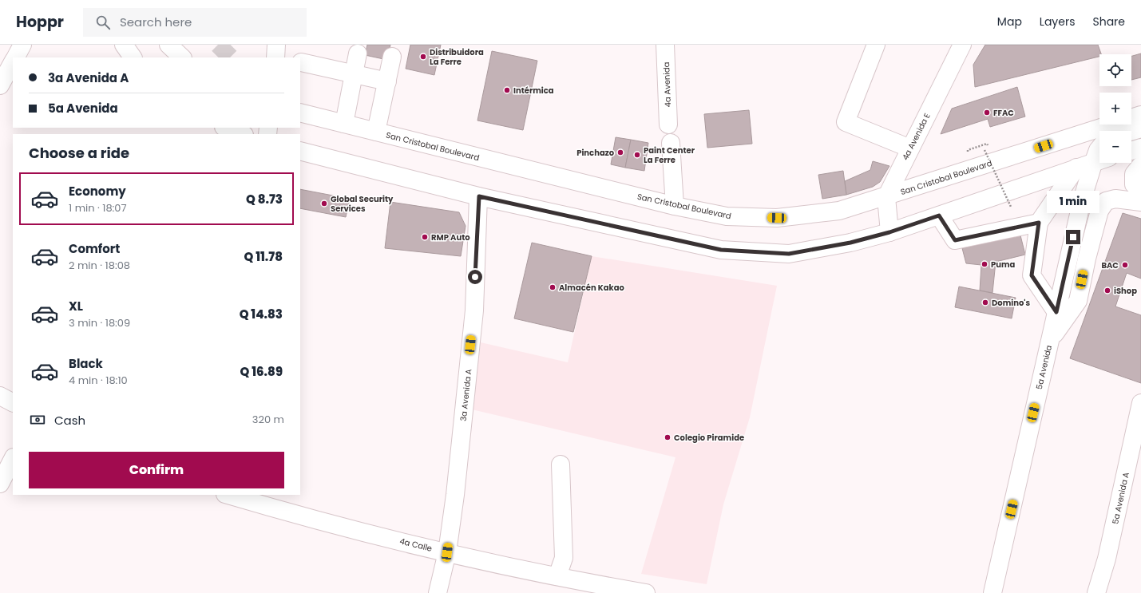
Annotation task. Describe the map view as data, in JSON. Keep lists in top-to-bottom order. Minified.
{"streets":{"street":["4a Avenida","4a Avenida E","San Cristobal Boulevard","5a Avenida","3a Avenida A","5a Avenida A","4a Calle"]},"crossings":[["4a Avenida E","San Cristobal Boulevard"],["3a Avenida A","4a Calle"]],"places":["Distribuidora La Ferre","Intérmica","FFAC","Pinchazo","Paint Center La Ferre","Global Security Services","RMP Auto","Puma","BAC","Almacén Kakao","iShop","Domino's","Colegio Piramide"],"page":{"header":"Hoppr","search":"Search here","nav":["Map","Layers","Share"],"map_buttons":["+","−"],"banner":["3a Avenida A","5a Avenida"],"heading":"Choose a ride","list":[{"name":"Economy","note":"1 min · 18:07","value":"Q 8.73"},{"name":"Comfort","note":"2 min · 18:08","value":"Q 11.78"},{"name":"XL","note":"3 min · 18:09","value":"Q 14.83"},{"name":"Black","note":"4 min · 18:10","value":"Q 16.89"}],"bubble":"1 min","pay":["Cash","320 m"],"buttons":"Confirm"}}
